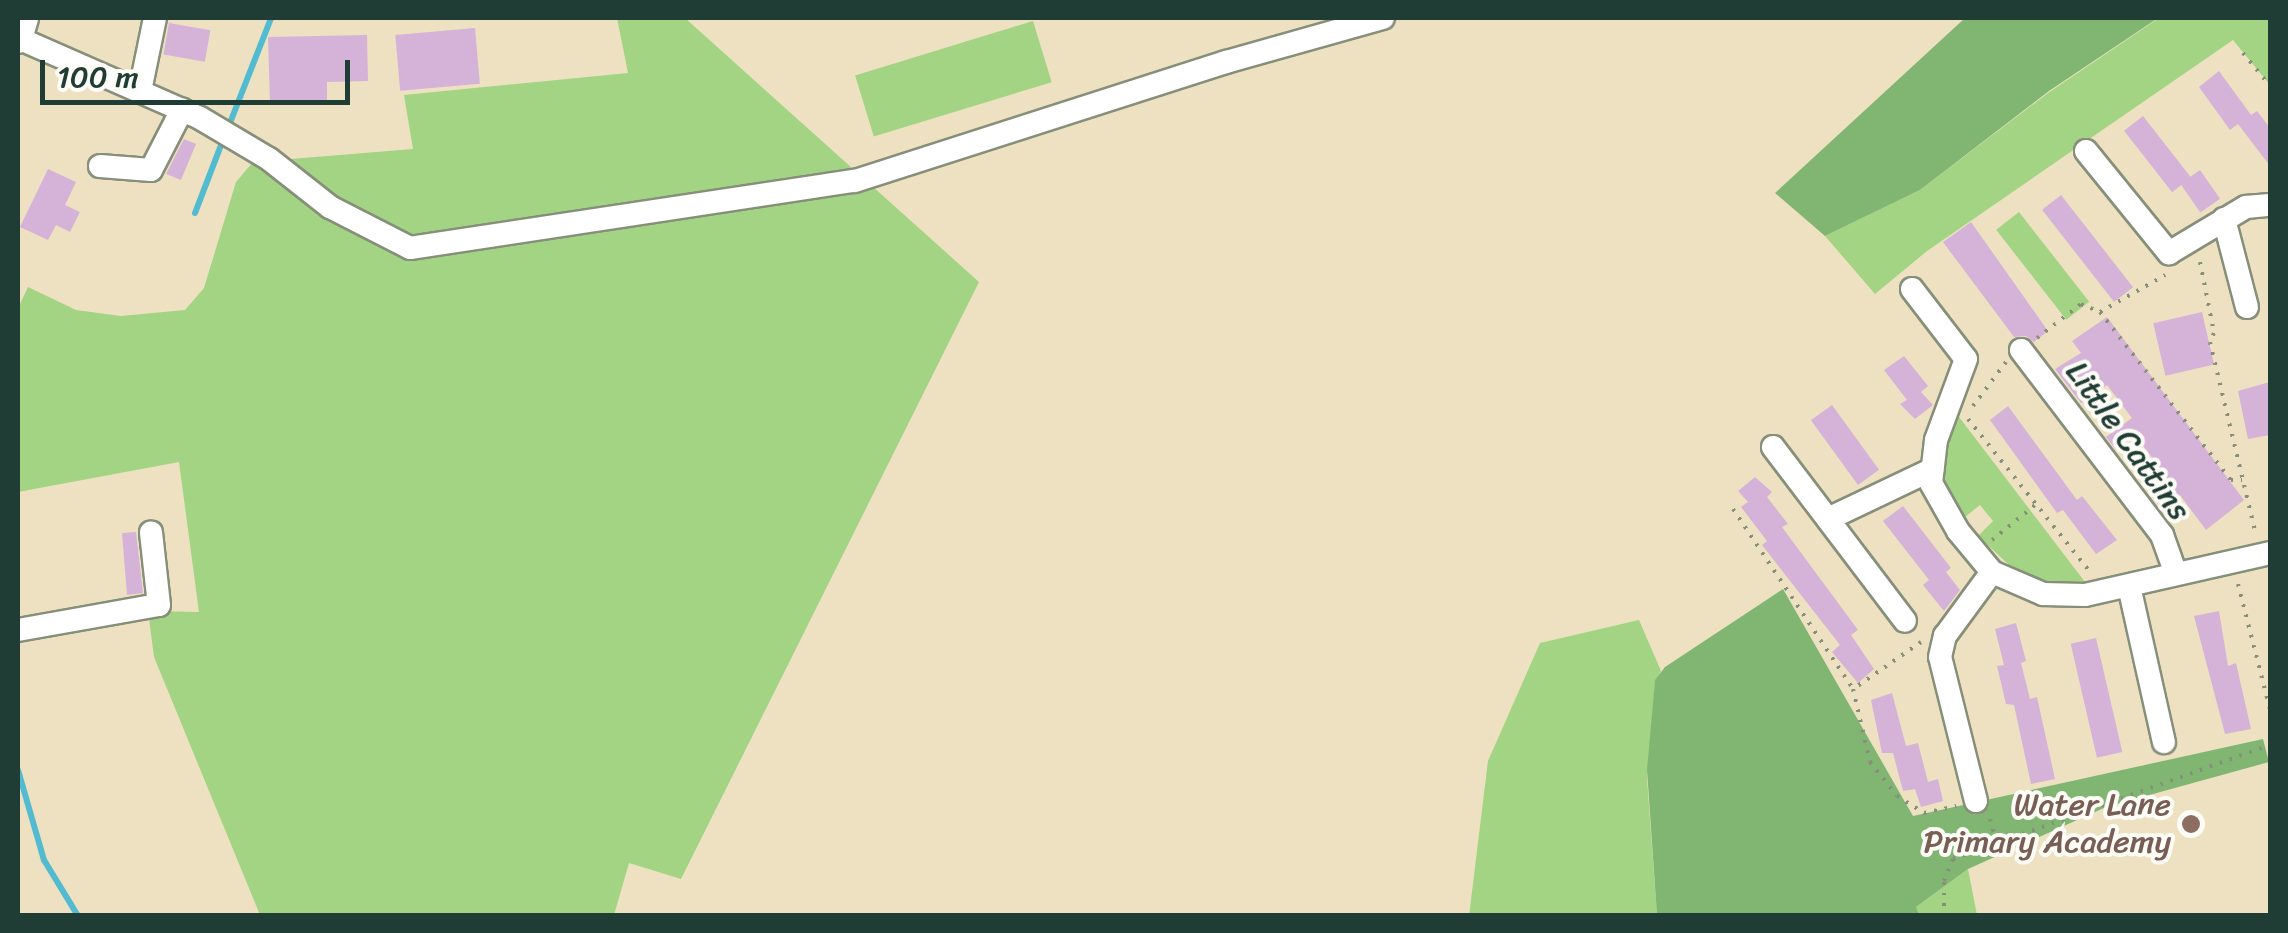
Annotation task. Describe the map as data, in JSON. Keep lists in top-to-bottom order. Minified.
{"streets":{"street":["Little Cattins"]},"places":["Water Lane Primary Academy"],"scale_bar":"100 m"}
